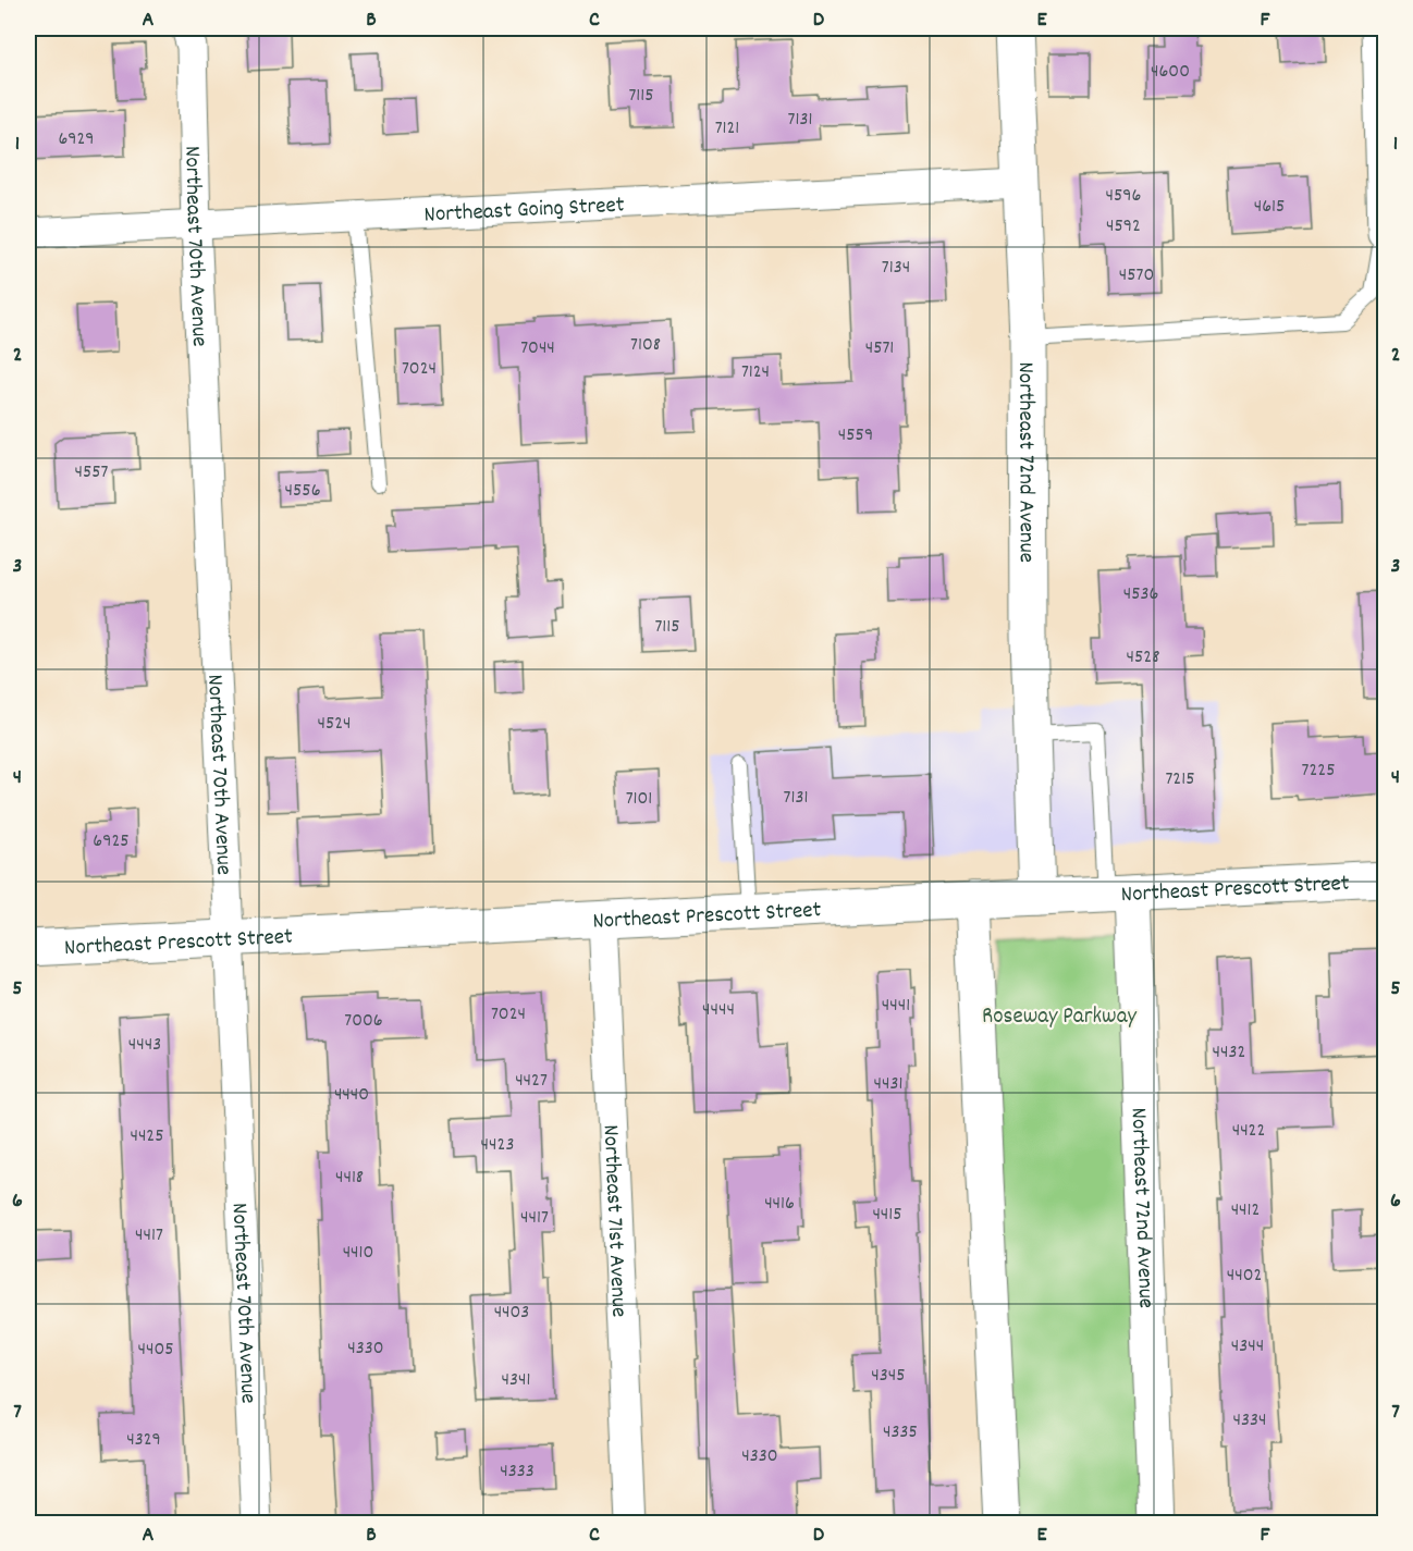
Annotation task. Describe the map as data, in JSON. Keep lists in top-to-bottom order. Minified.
{"streets":{"street":["Northeast Going Street","Northeast 70th Avenue","Northeast 72nd Avenue","Northeast Prescott Street","Northeast 71st Avenue"]},"crossings":[["Northeast Going Street","Northeast 70th Avenue"],["Northeast Going Street","Northeast 72nd Avenue"],["Northeast 70th Avenue","Northeast Prescott Street"],["Northeast 72nd Avenue","Northeast Prescott Street"],["Northeast Prescott Street","Northeast 71st Avenue"]],"parks":["Roseway Parkway"],"house_numbers":["4600","7115","7131","7121","6929","4596","4615","4592","7134","4570","7108","7044","4571","7024","7124","4559","4557","4556","4536","7115","4528","4524","7225","7215","7131","7101","6925","4441","4444","7024","7006","4443","4432","4427","4431","4440","4422","4425","4423","4418","4416","4412","4415","4417","4417","4410","4402","4403","4344","4330","4405","4345","4341","4334","4335","4329","4330","4333"],"grid":{"columns":["A","B","C","D","E","F"],"rows":["1","2","3","4","5","6","7"]}}
